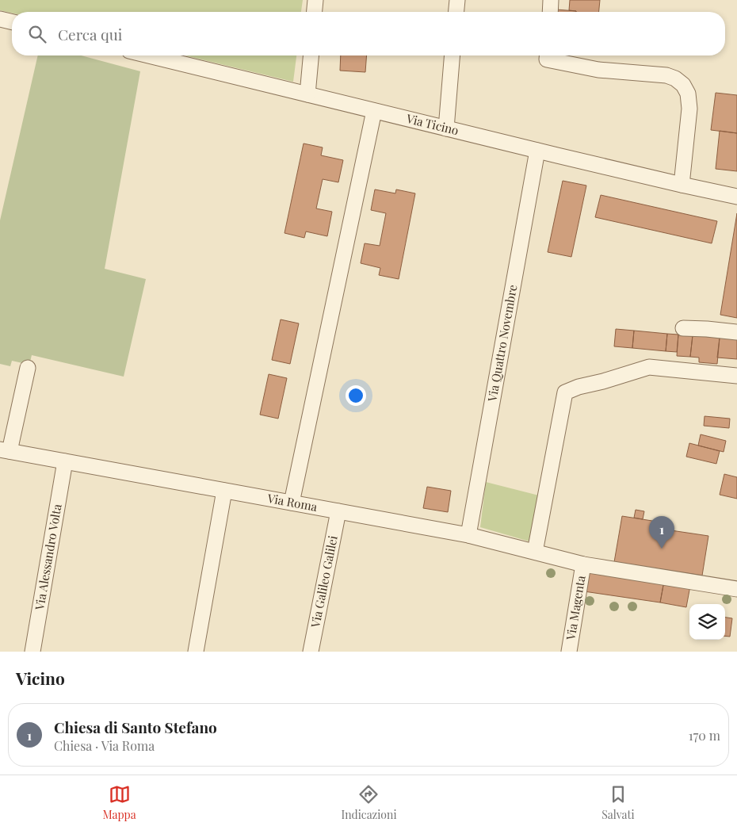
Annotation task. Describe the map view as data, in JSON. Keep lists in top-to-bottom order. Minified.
{"streets":{"street":["Via Ticino","Via Quattro Novembre","Via Roma","Via Alessandro Volta","Via Galileo Galilei","Via Magenta"]},"crossings":[["Via Ticino","Via Quattro Novembre"],["Via Quattro Novembre","Via Roma"],["Via Roma","Via Alessandro Volta"],["Via Roma","Via Galileo Galilei"],["Via Roma","Via Magenta"]],"page":{"search":"Cerca qui","pins":"1","heading":"Vicino","list":[{"mark":"1","name":"Chiesa di Santo Stefano","note":"Chiesa · Via Roma","value":"170 m"}],"nav":["Mappa","Indicazioni","Salvati"]}}
